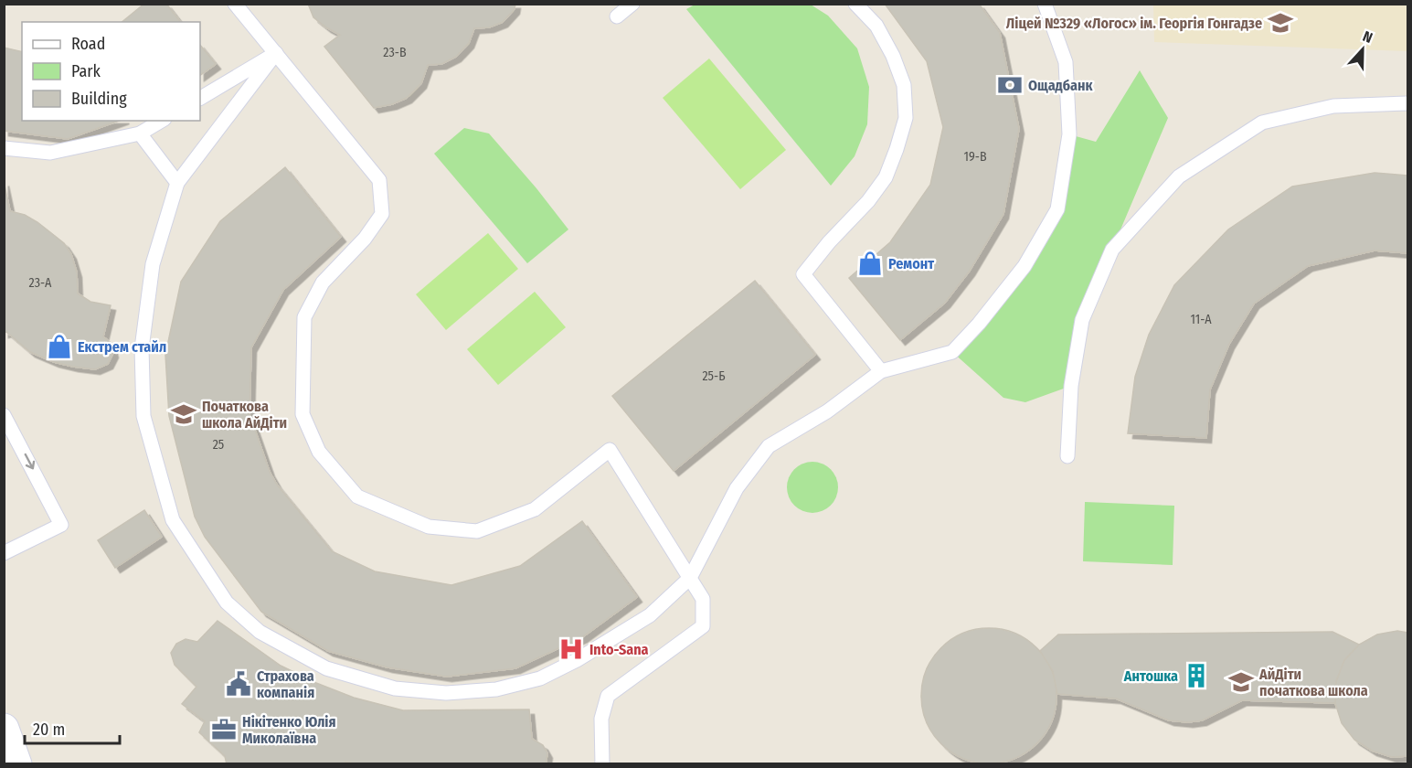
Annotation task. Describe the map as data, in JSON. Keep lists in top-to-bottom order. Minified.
{"places":{"school or university":["Ліцей №329 «Логос» ім. Георгія Гонгадзе","Початкова школа АйДіти","АйДіти початкова школа"],"bank":["Ощадбанк"],"shop":["Ремонт","Екстрем стайл"],"hospital":["Into-Sana"],"building":["Антошка"],"public building":["Страхова компанія"],"office":["Нікітенко Юлія Миколаївна"]},"house_numbers":["23-В","19-В","23-А","11-А","25-Б","25"],"legend":["Road","Park","Building"],"scale_bar":"20 m","north":"top"}
